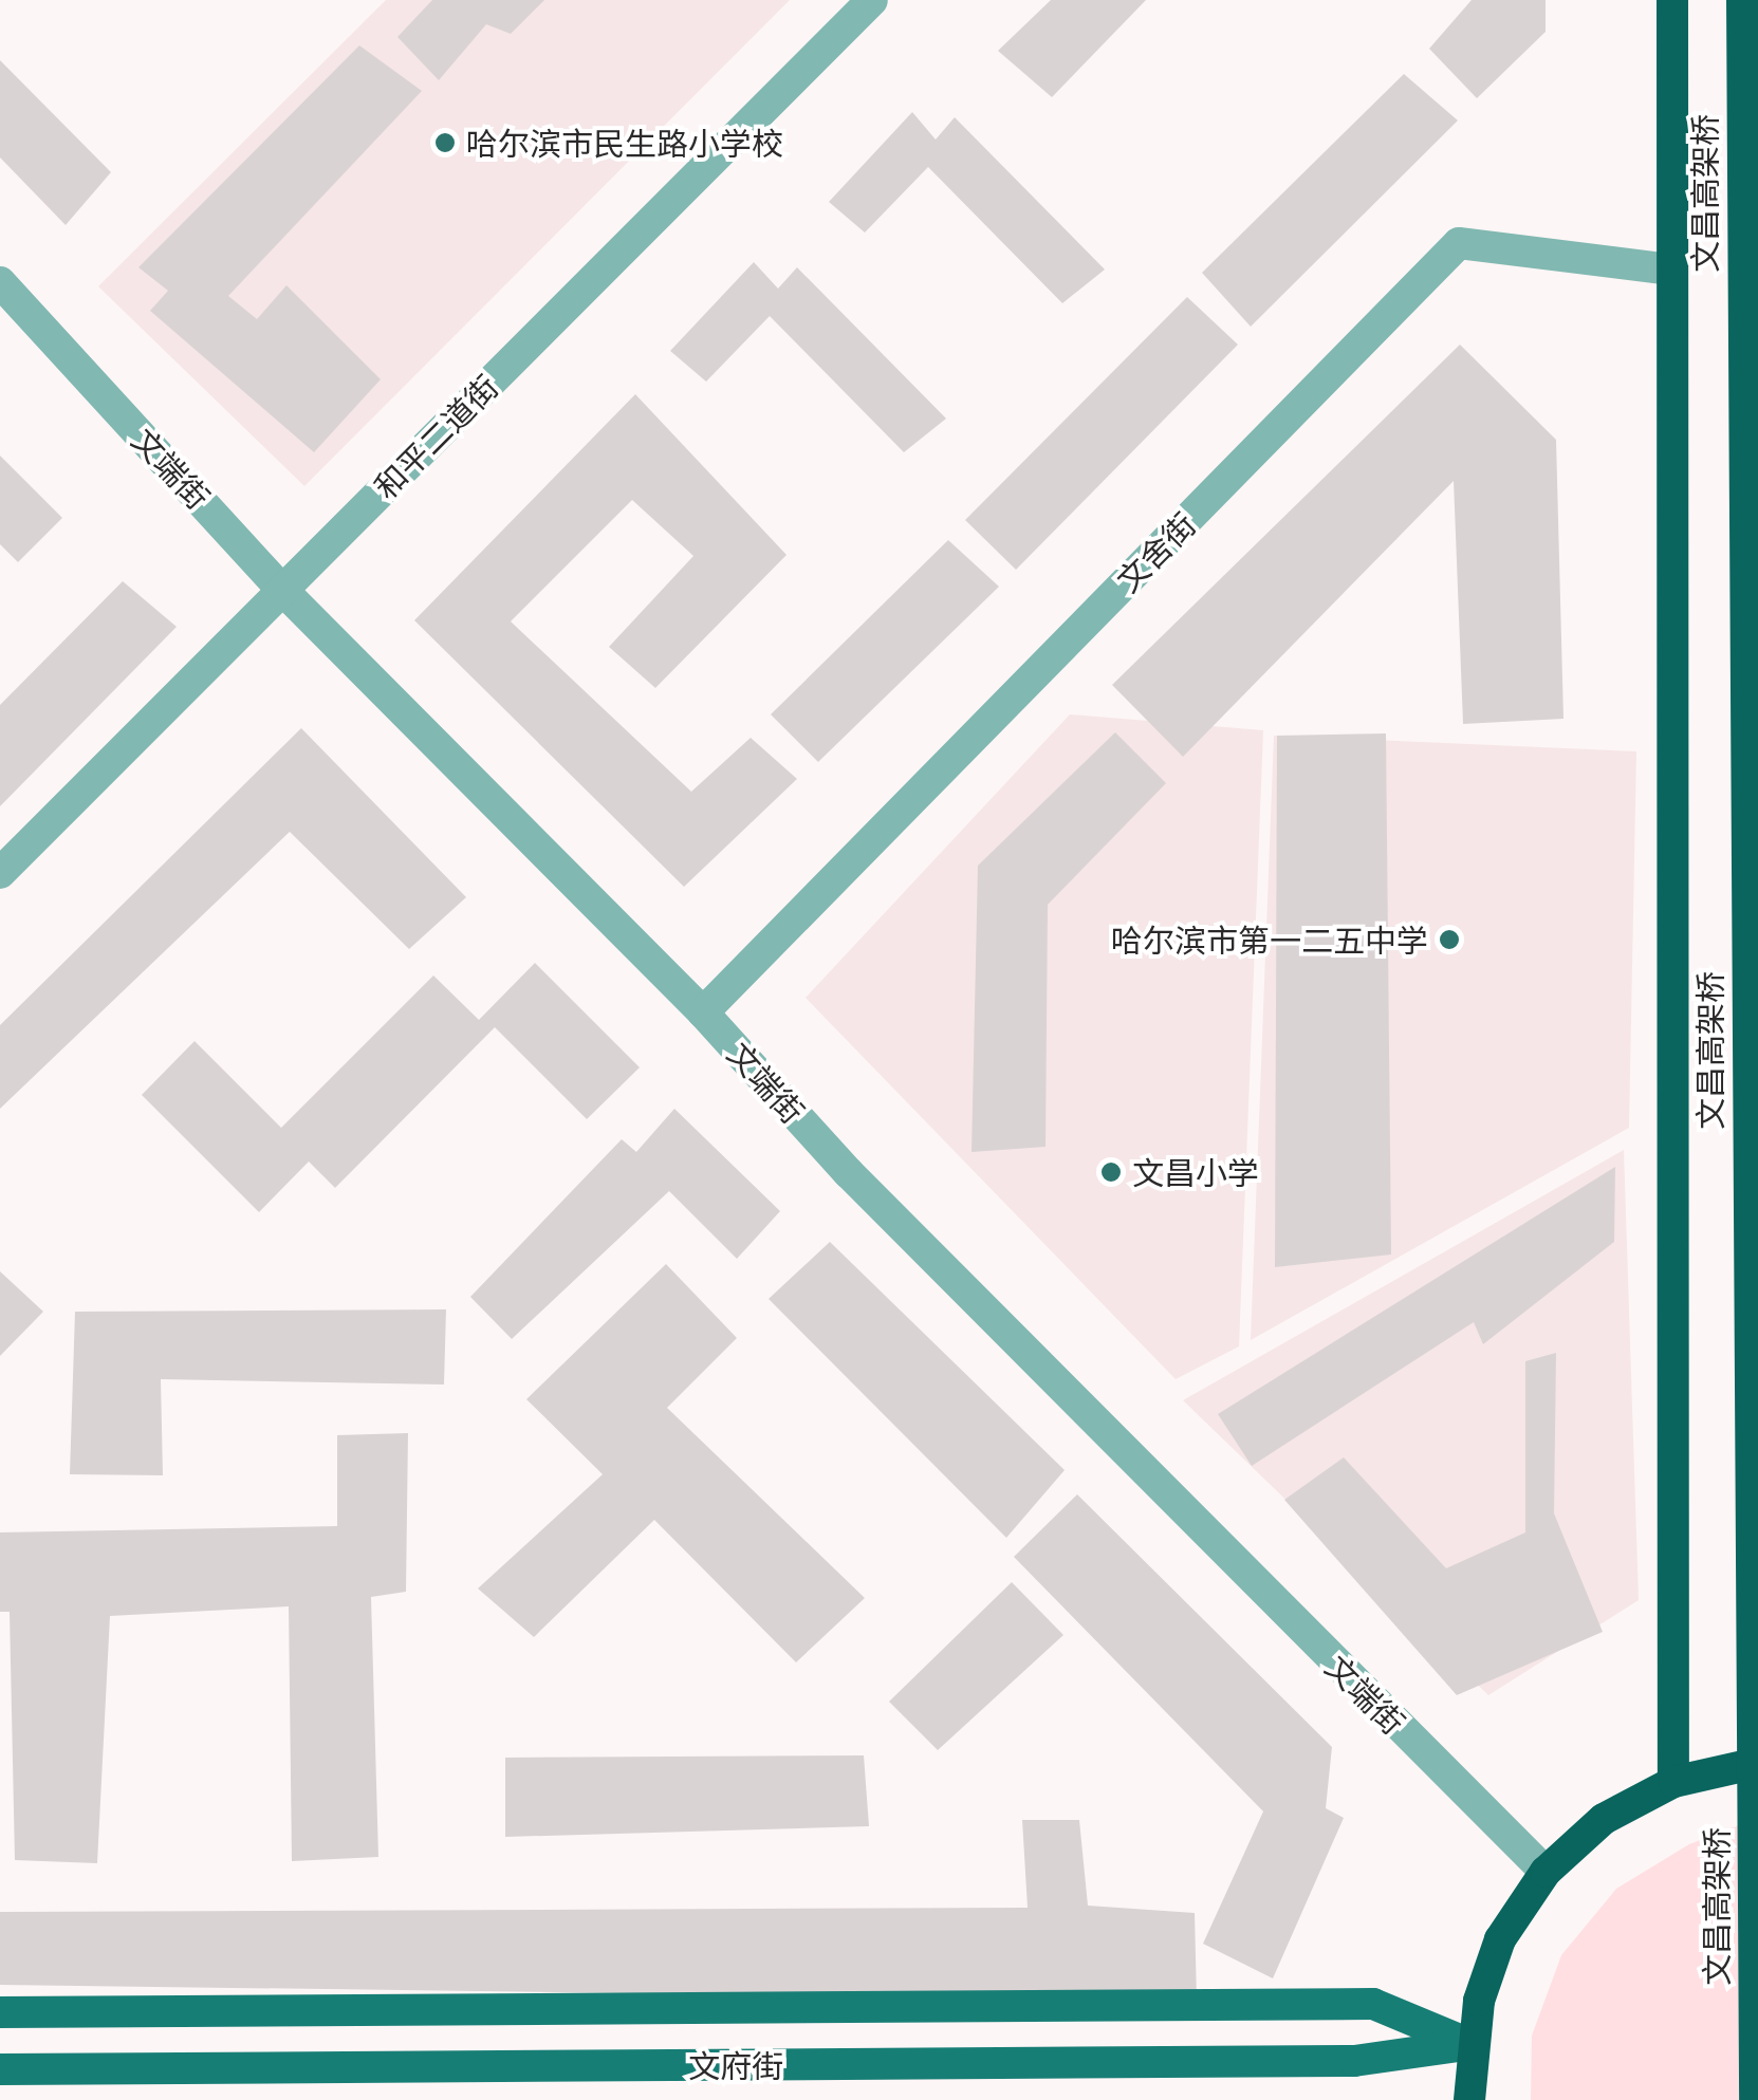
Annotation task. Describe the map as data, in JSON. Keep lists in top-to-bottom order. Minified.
{"streets":{"highway":["文昌高架桥"],"main road":["文府街"],"street":["和平二道街","文端街","文舍街"]},"crossings":[["和平二道街","文端街"],["文端街","文舍街"]],"places":["哈尔滨市民生路小学校","哈尔滨市第一二五中学","文昌小学"]}
